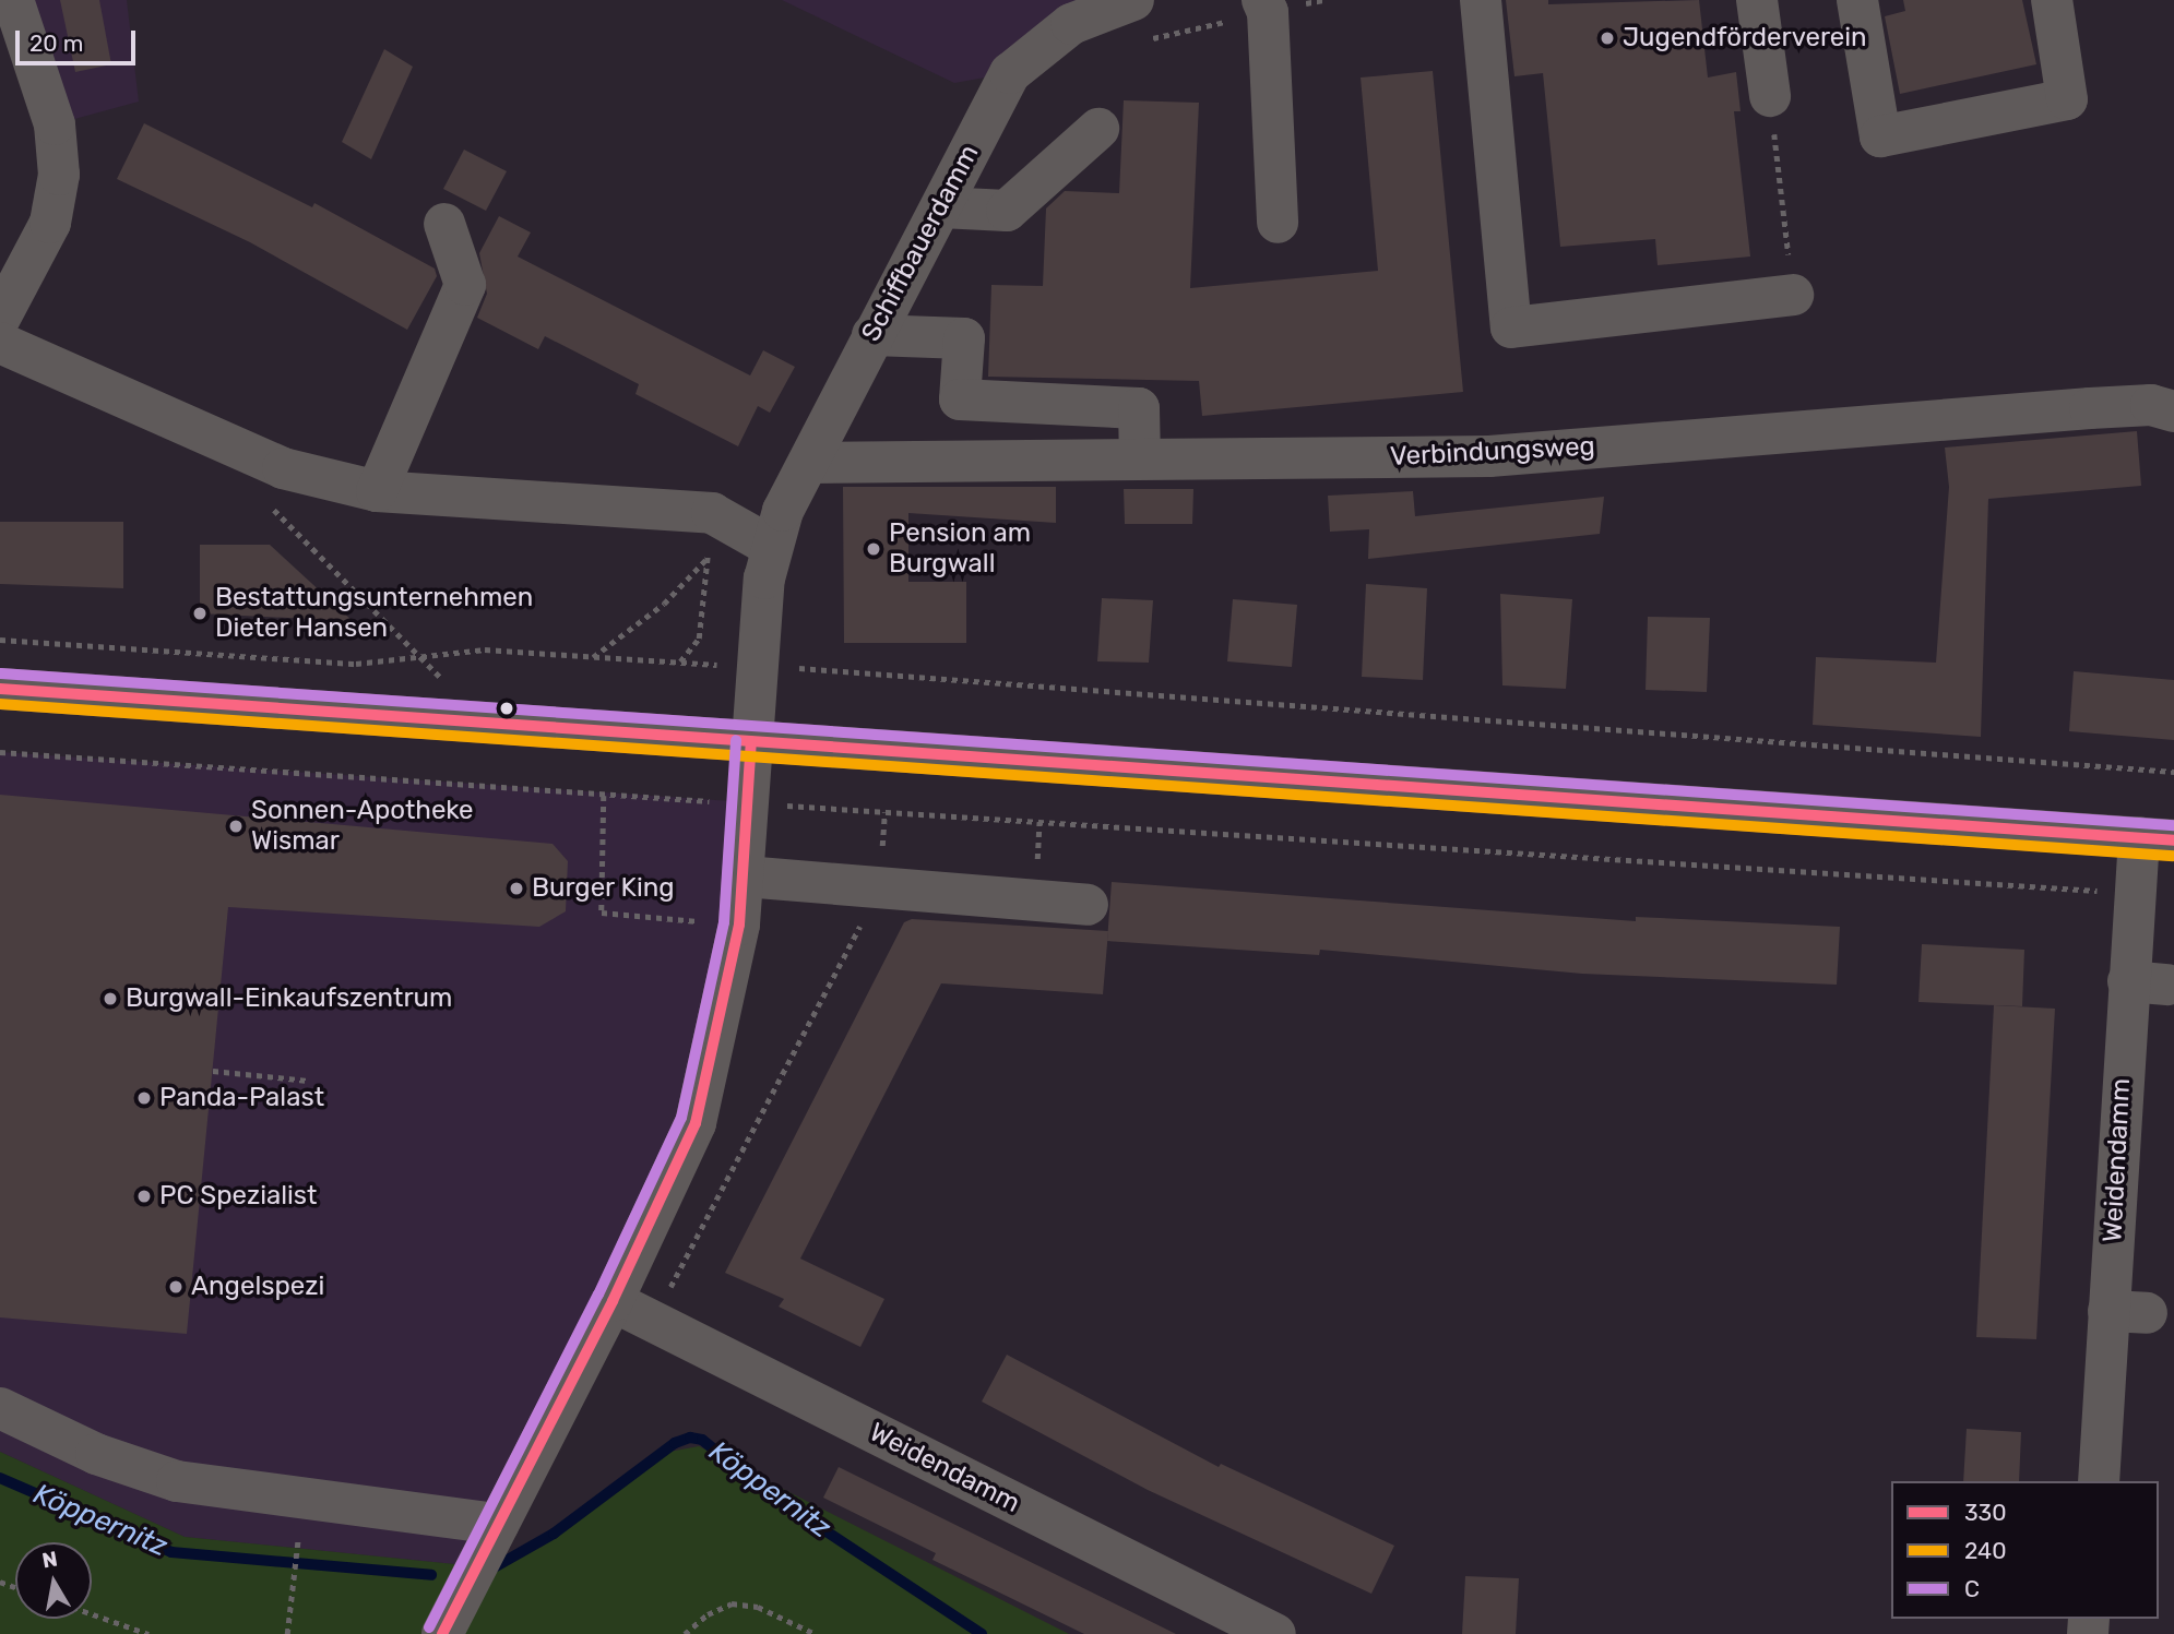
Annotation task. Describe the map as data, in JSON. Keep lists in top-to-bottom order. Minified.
{"streets":{"street":["Schiffbauerdamm","Verbindungsweg","Weidendamm"]},"crossings":[["Schiffbauerdamm","Verbindungsweg"],["Schiffbauerdamm","Weidendamm"]],"water":["Köppernitz"],"places":["Jugendförderverein","Pension am Burgwall","Bestattungsunternehmen Dieter Hansen","Sonnen-Apotheke Wismar","Burger King","Burgwall-Einkaufszentrum","Panda-Palast","PC Spezialist","Angelspezi"],"lines":["transit line C","transit line 330","transit line 240"],"legend":["330","240","C"],"scale_bar":"20 m","north":"top"}
